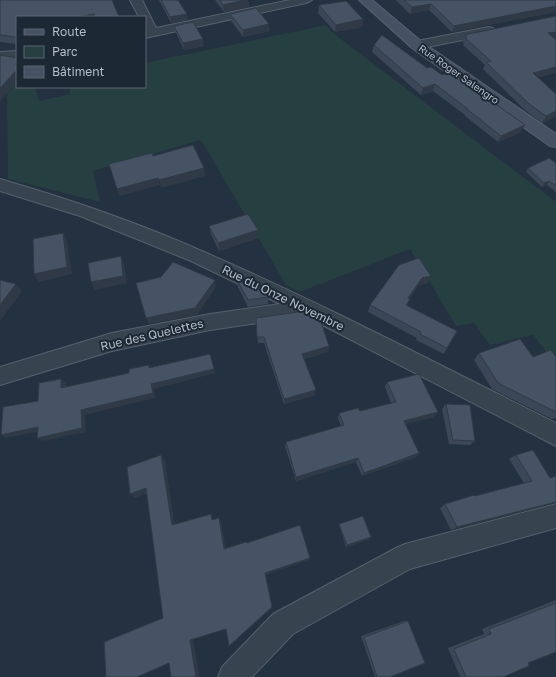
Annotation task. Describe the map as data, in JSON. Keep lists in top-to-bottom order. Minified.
{"streets":{"street":["Rue Roger Salengro","Rue du Onze Novembre","Rue des Quelettes"]},"crossings":[["Rue du Onze Novembre","Rue des Quelettes"]],"legend":["Route","Parc","Bâtiment"]}
